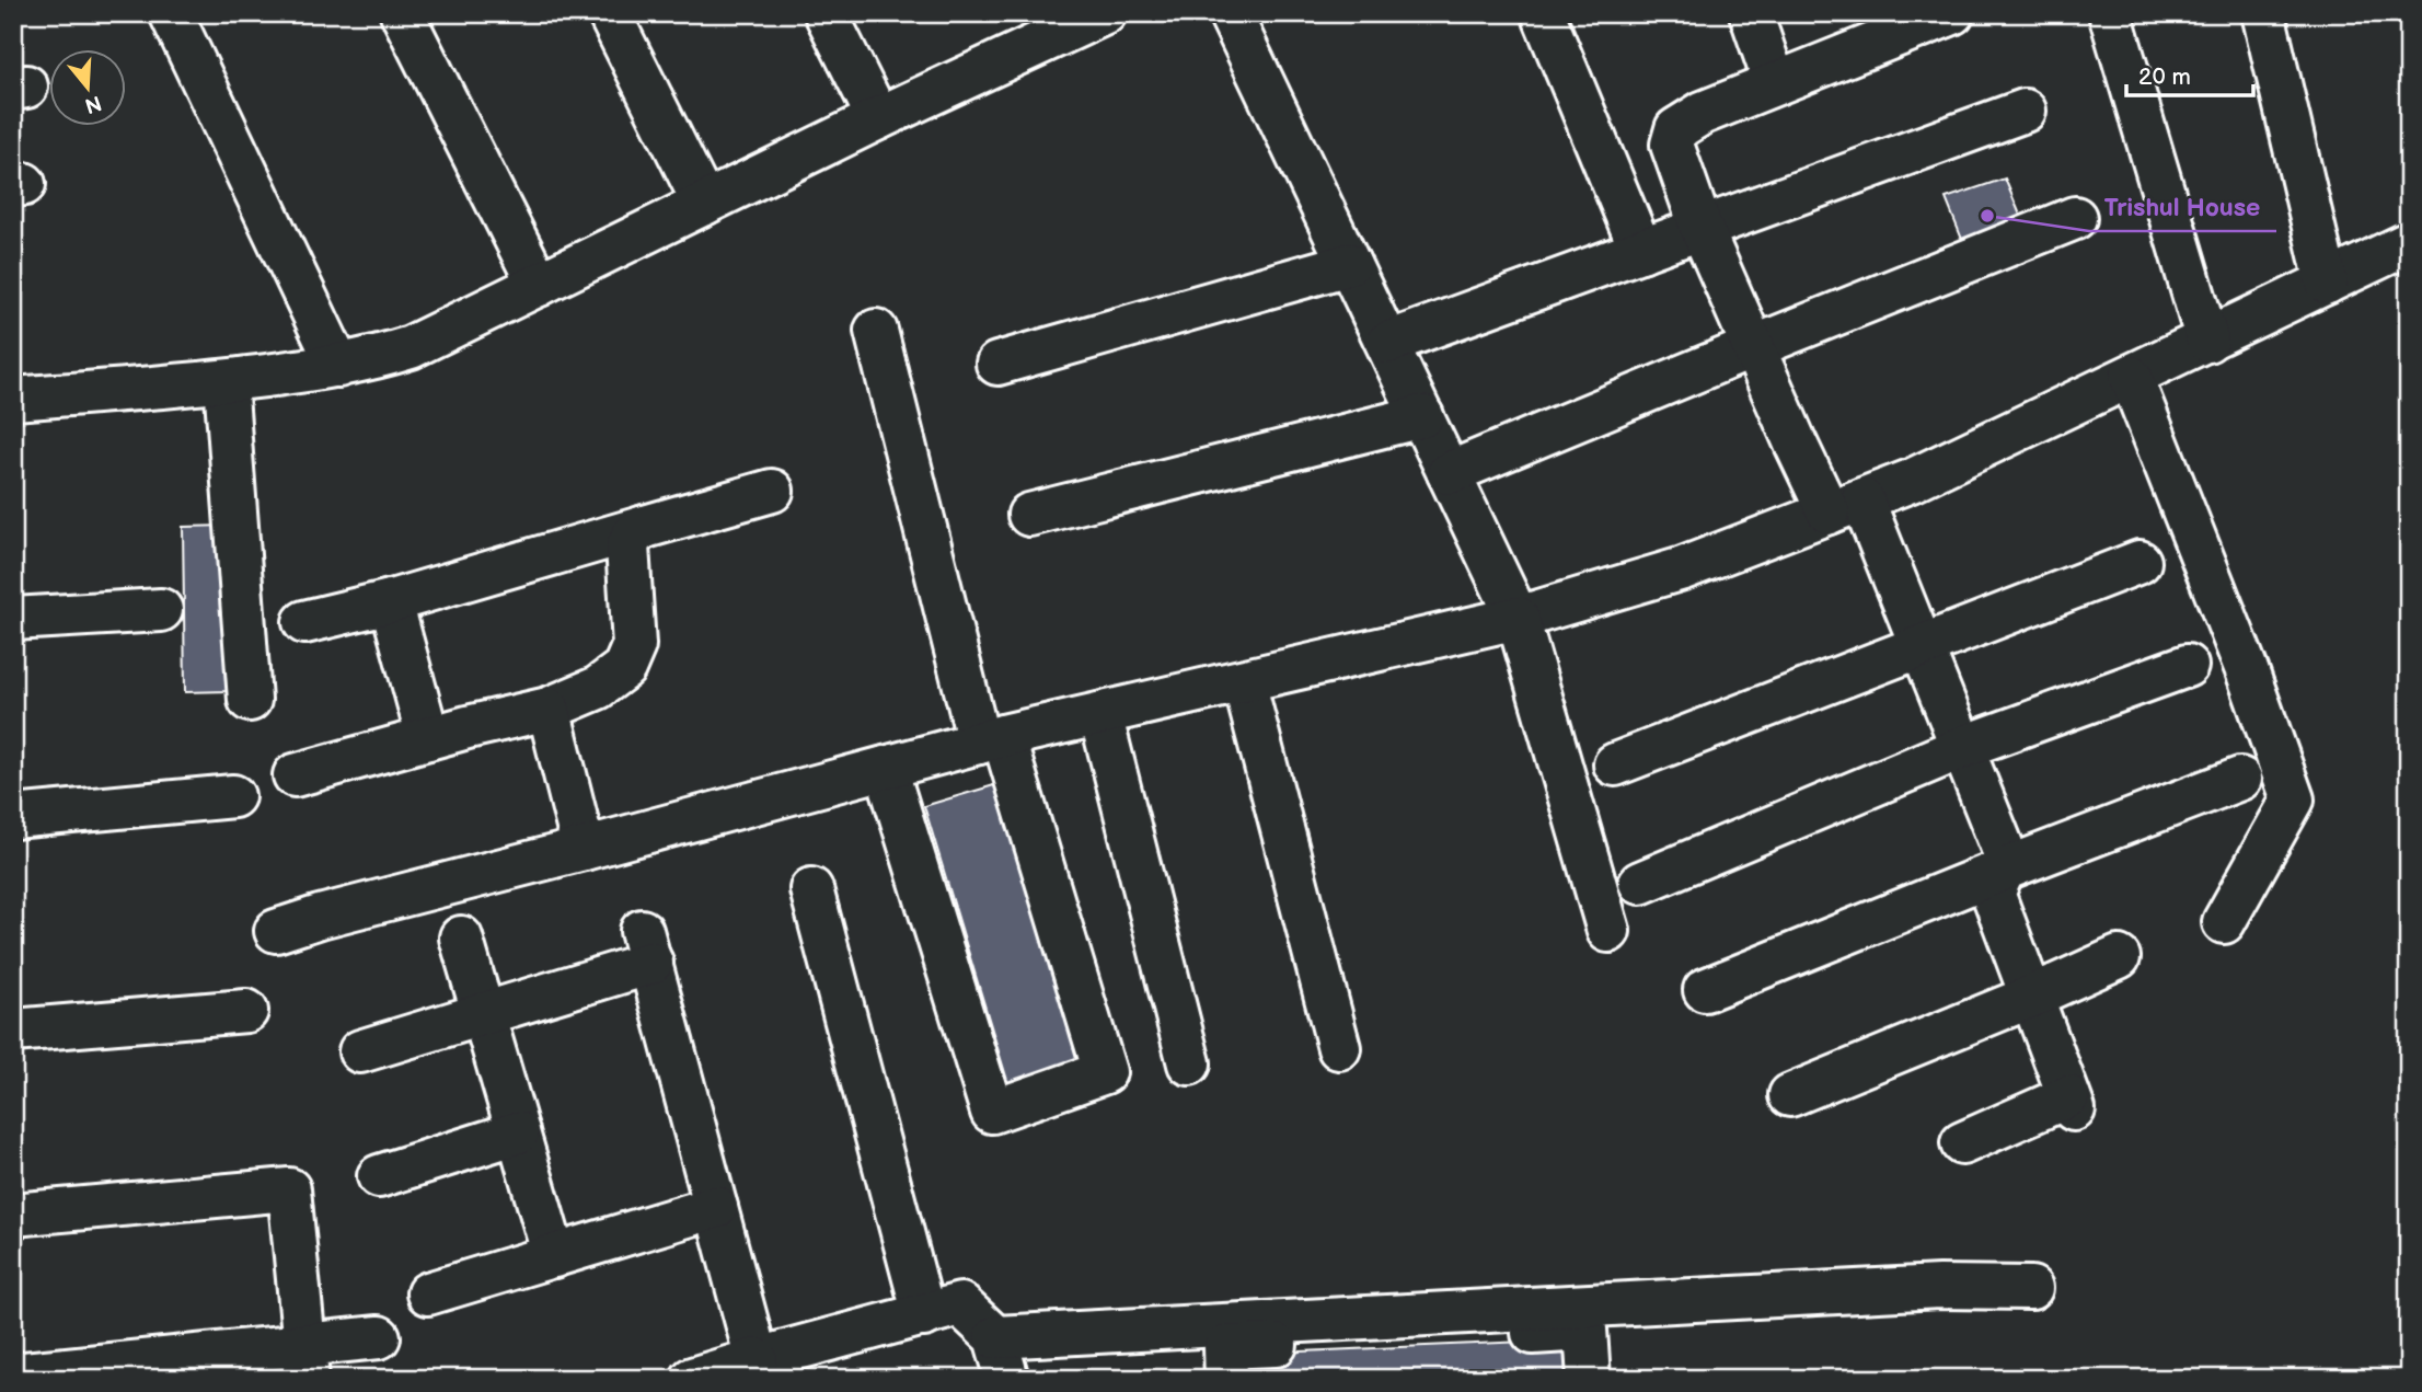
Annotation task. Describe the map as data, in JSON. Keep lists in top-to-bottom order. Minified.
{"places":["Trishul House"],"scale_bar":"20 m","north":"bottom"}
